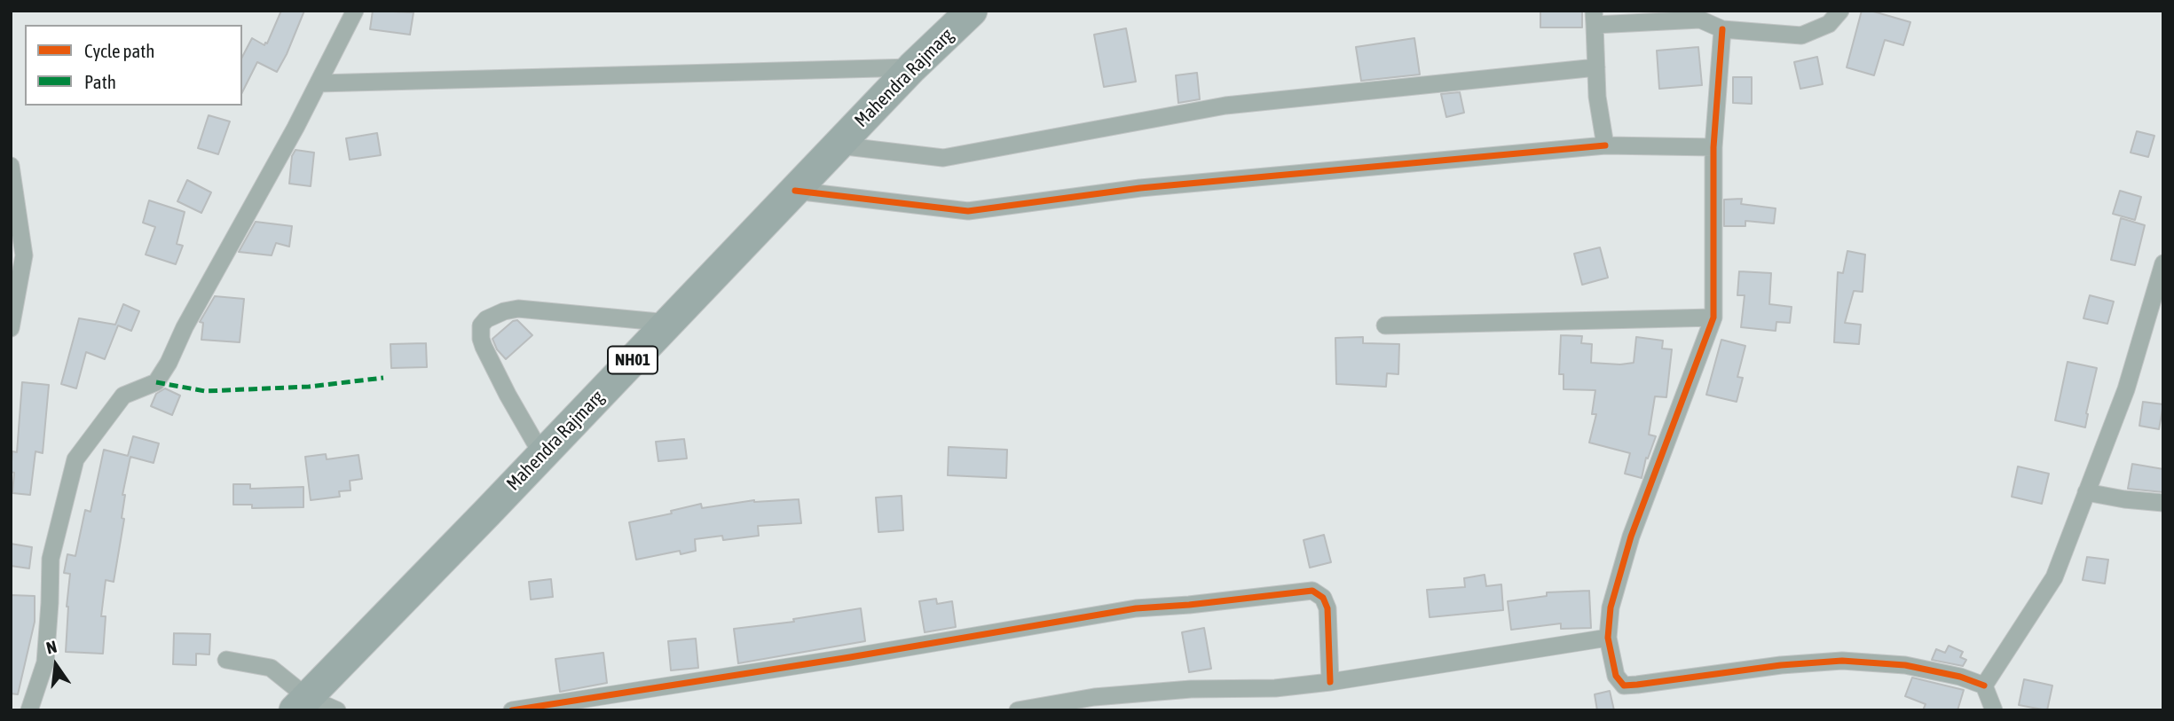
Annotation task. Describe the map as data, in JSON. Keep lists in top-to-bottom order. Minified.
{"streets":{"highway":["Mahendra Rajmarg","NH01"]},"legend":["Cycle path","Path"],"north":"top"}
